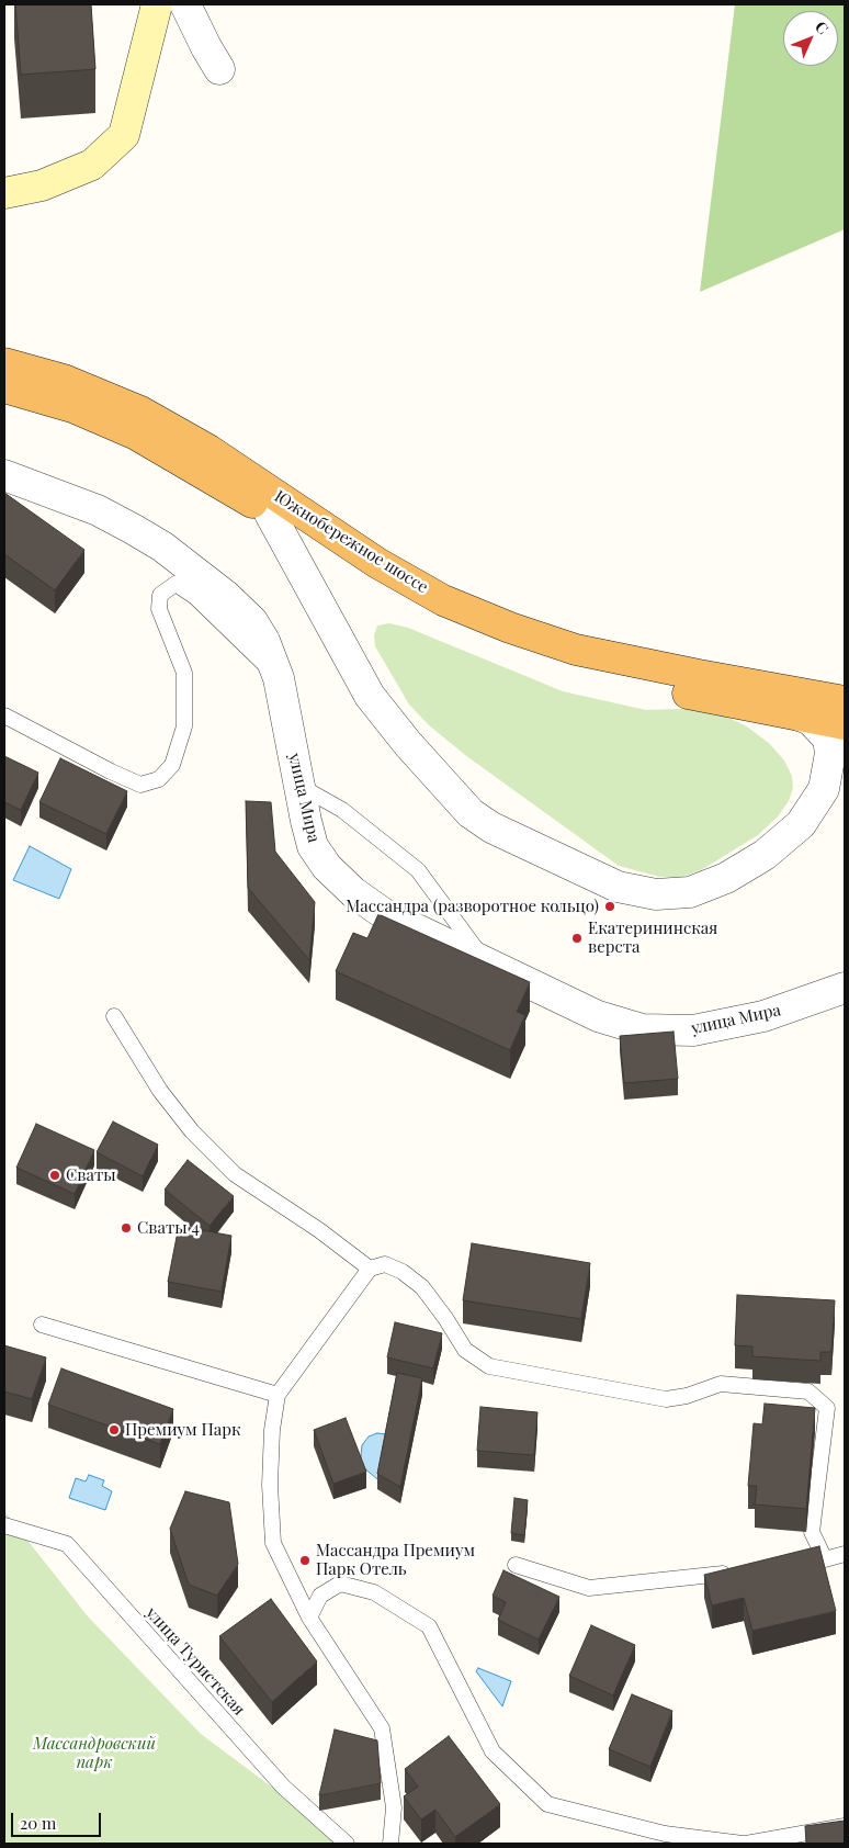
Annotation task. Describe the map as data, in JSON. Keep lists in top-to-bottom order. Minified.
{"streets":{"highway":["Южнобережное шоссе"],"street":["улица Мира"],"lane":["улица Туристская"]},"parks":["Массандровский парк"],"places":["Массандра (разворотное кольцо)","Екатерининская верста","Сваты","Сваты 4","Премиум Парк","Массандра Премиум Парк Отель"],"scale_bar":"20 m","north":"top right"}
